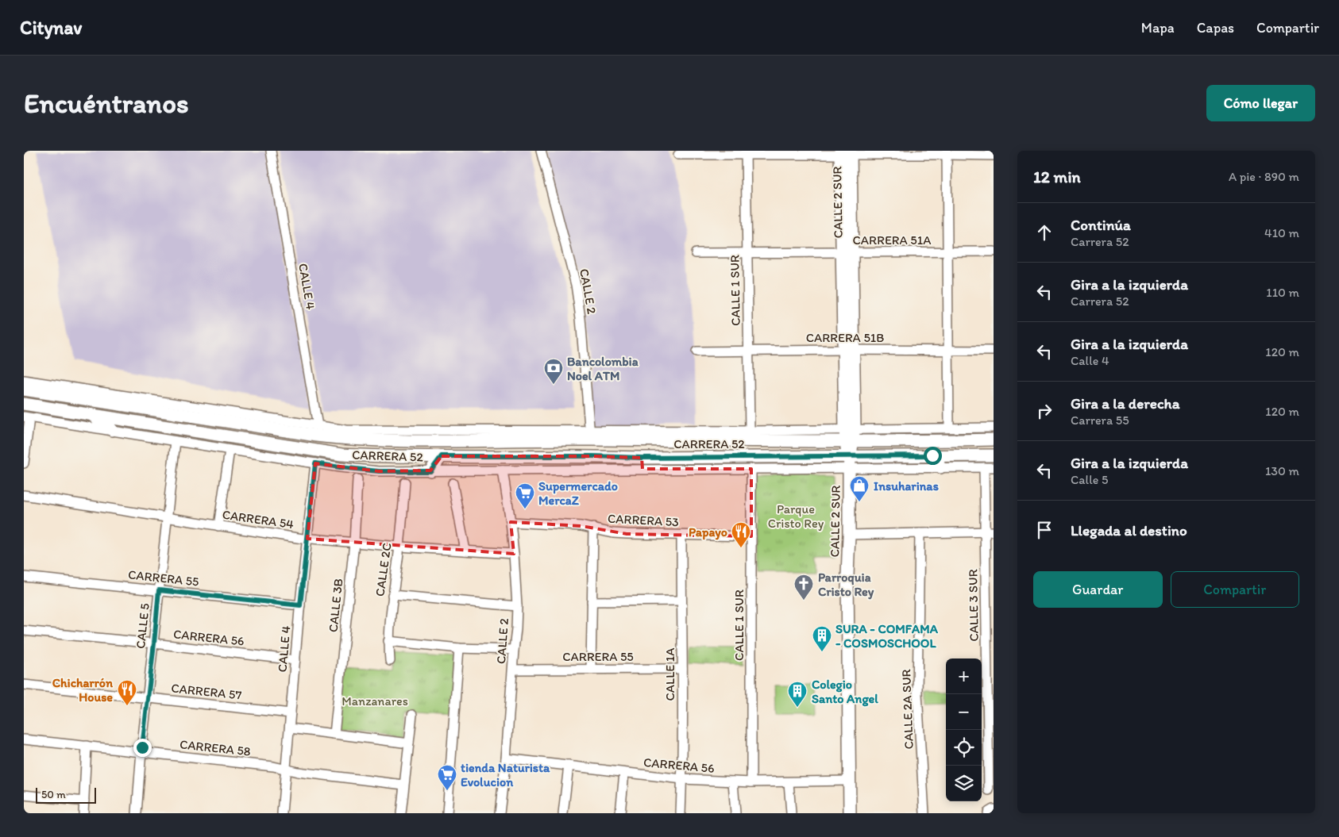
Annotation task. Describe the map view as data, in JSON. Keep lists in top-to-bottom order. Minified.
{"streets":{"main road":["CALLE 2 SUR","CARRERA 52"],"street":["CARRERA 51A","CALLE 4","CALLE 1 SUR","CALLE 2","CARRERA 51B","CARRERA 54","CARRERA 53","CALLE 2C","CARRERA 55","CALLE 3B","CALLE 3 SUR","CALLE 5","CARRERA 56","CALLE 1A","CARRERA 57","CALLE 2A SUR","CARRERA 58"]},"crossings":[["CALLE 2 SUR","CARRERA 51A"],["CALLE 2 SUR","CARRERA 51B"],["CALLE 2 SUR","CARRERA 52"],["CALLE 2 SUR","CARRERA 56"],["CARRERA 51A","CALLE 1 SUR"],["CALLE 4","CARRERA 52"],["CALLE 4","CARRERA 54"],["CALLE 4","CARRERA 55"],["CALLE 4","CARRERA 56"],["CALLE 4","CARRERA 57"],["CALLE 4","CARRERA 58"],["CALLE 1 SUR","CARRERA 51B"],["CALLE 1 SUR","CARRERA 52"],["CALLE 1 SUR","CARRERA 53"],["CALLE 1 SUR","CARRERA 56"],["CALLE 2","CARRERA 52"],["CALLE 2","CARRERA 54"],["CALLE 2","CARRERA 53"],["CALLE 2","CARRERA 55"],["CALLE 2","CARRERA 56"],["CARRERA 52","CALLE 3 SUR"],["CARRERA 52","CALLE 5"],["CARRERA 54","CALLE 2C"],["CARRERA 54","CALLE 3B"],["CARRERA 54","CALLE 5"],["CARRERA 53","CALLE 1A"],["CARRERA 55","CALLE 5"],["CARRERA 55","CALLE 1A"],["CALLE 5","CARRERA 56"],["CALLE 5","CARRERA 57"],["CALLE 5","CARRERA 58"],["CARRERA 56","CALLE 1A"]],"parks":["Parque Cristo Rey","Manzanares"],"places":{"bank":["Bancolombia Noel ATM"],"shop":["Insuharinas"],"supermarket":["Supermercado MercaZ","tienda Naturista Evolucion"],"restaurant":["Papayo","Chicharrón House"],"church":["Parroquia Cristo Rey"],"building":["SURA - COMFAMA - COSMOSCHOOL","Colegio Santo Angel"]},"scale_bar":"50 m","page":{"header":"Citynav","nav":["Mapa","Capas","Compartir"],"buttons":["Cómo llegar",["Guardar","Compartir"]],"title":"Encuéntranos","heading":["12 min","A pie · 890 m"],"list":[["Continúa","Carrera 52","410 m"],["Gira a la izquierda","Carrera 52","110 m"],["Gira a la izquierda","Calle 4","120 m"],["Gira a la derecha","Carrera 55","120 m"],["Gira a la izquierda","Calle 5","130 m"],"Llegada al destino"],"map_buttons":["+","−"],"scale":"50 m"}}
